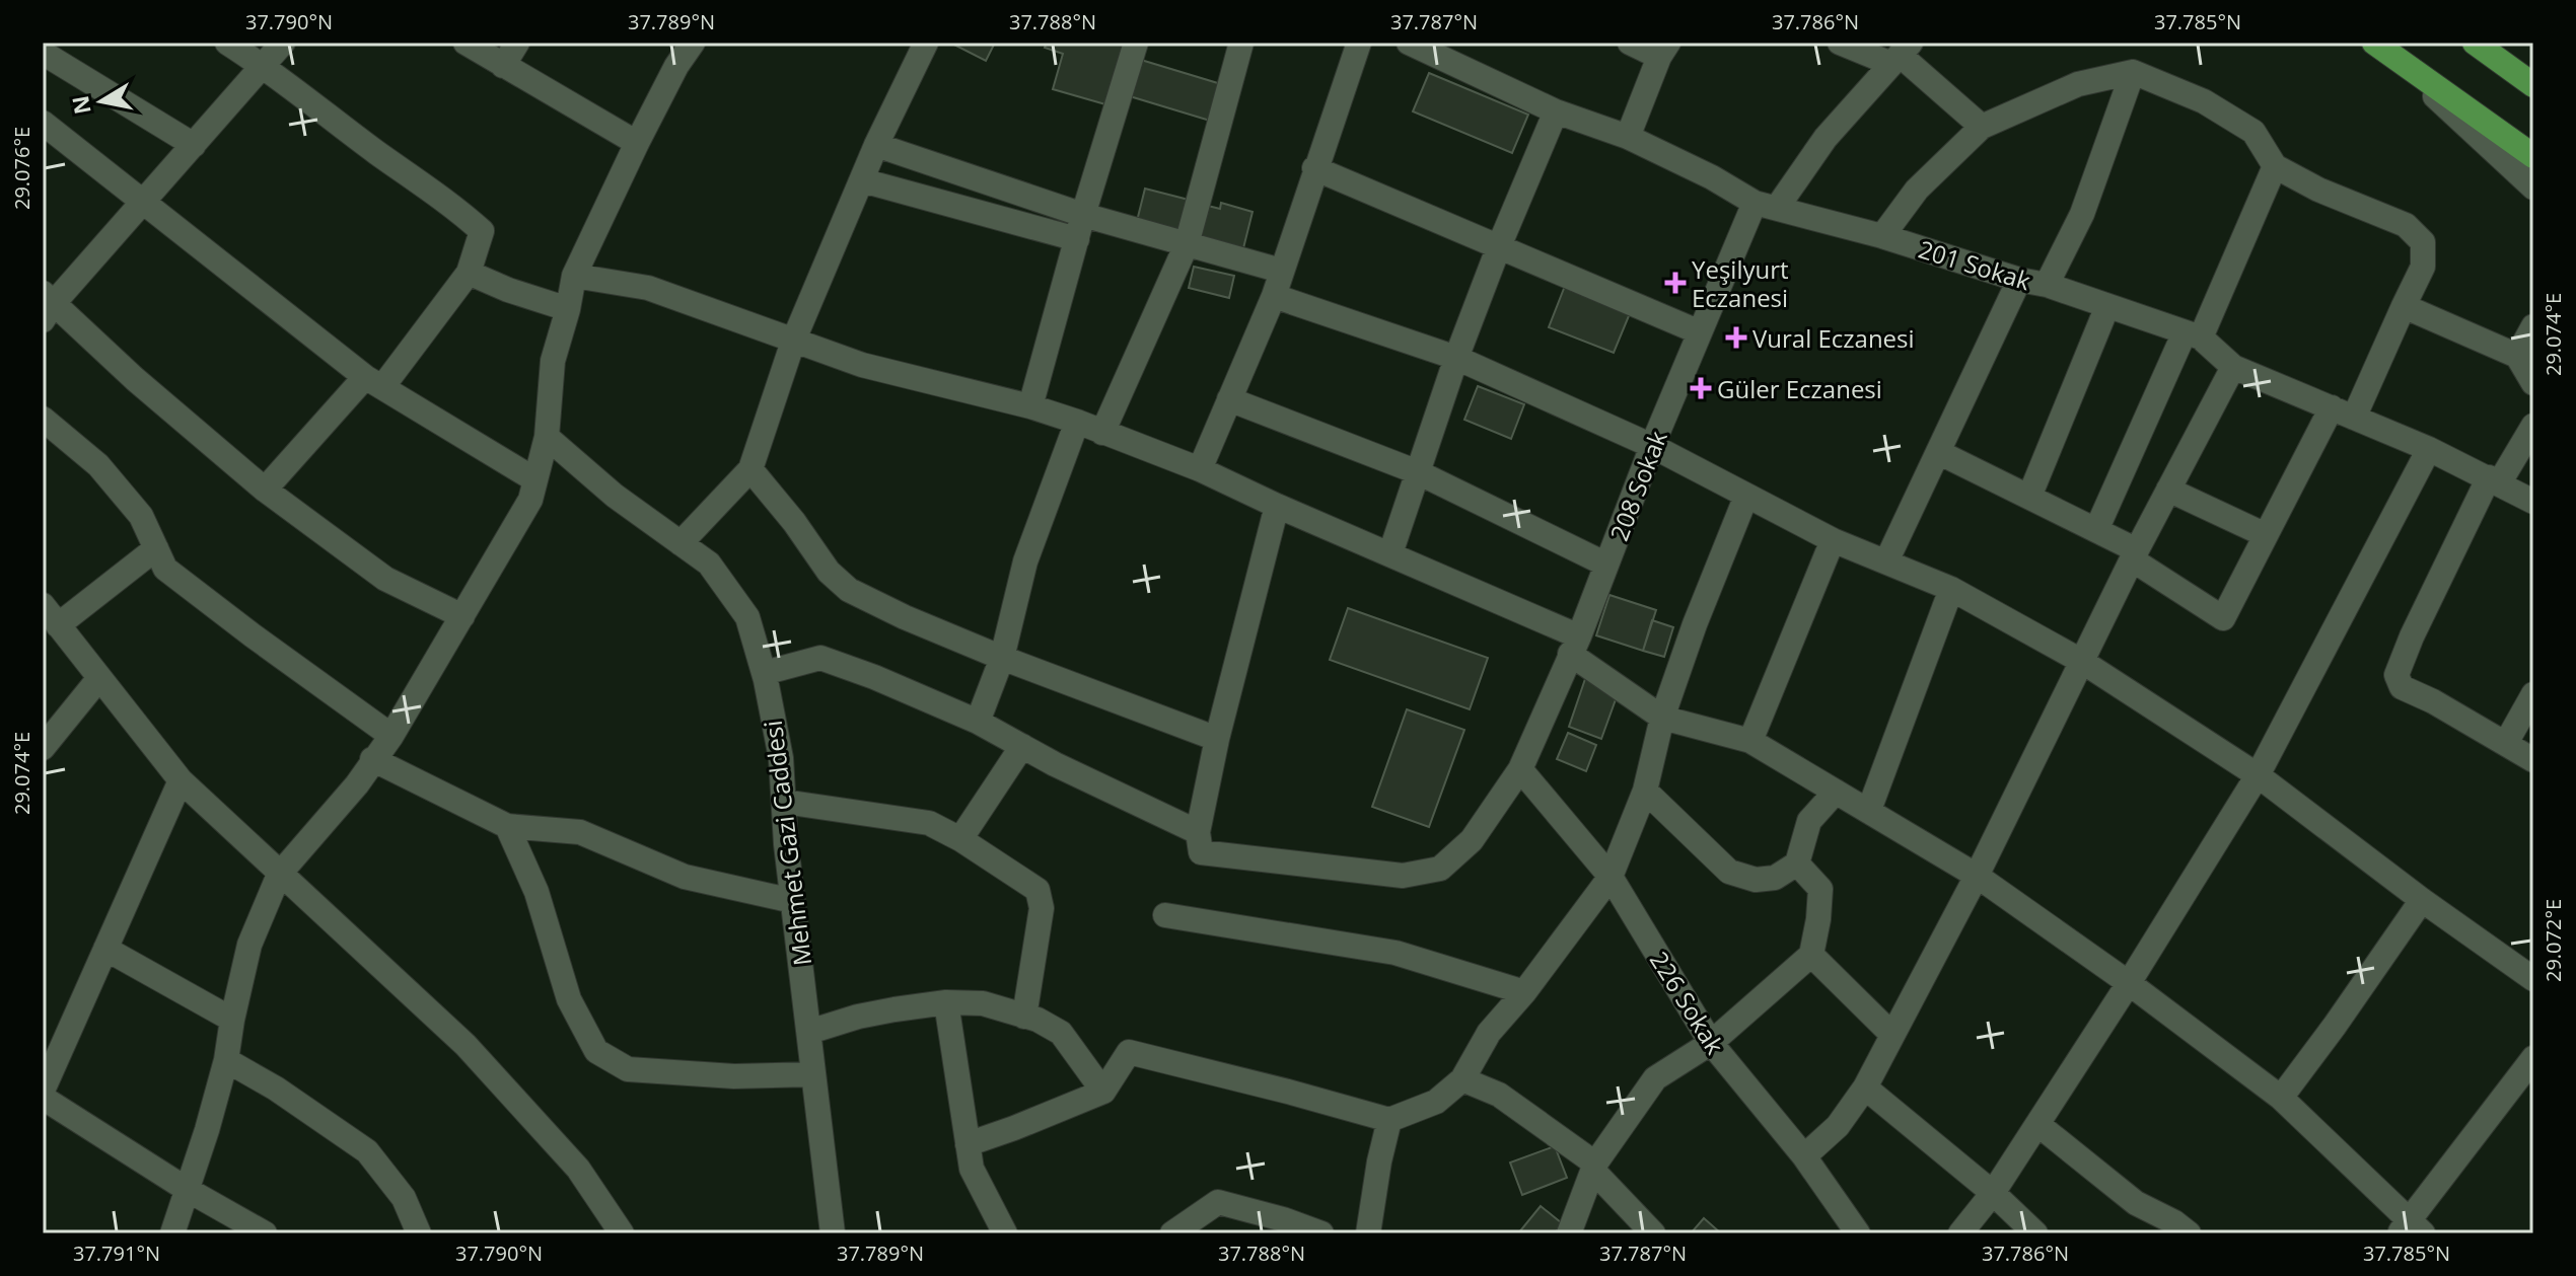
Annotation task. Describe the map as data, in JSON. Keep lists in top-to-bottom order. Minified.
{"streets":{"street":["201 Sokak","208 Sokak","Mehmet Gazi Caddesi","226 Sokak"]},"crossings":[["201 Sokak","208 Sokak"],["208 Sokak","226 Sokak"]],"places":{"health":["Yeşilyurt Eczanesi","Vural Eczanesi","Güler Eczanesi"]},"north":"left","coordinates":["37.790°N","37.789°N","37.788°N","37.787°N","37.786°N","37.785°N","29.076°E","29.074°E","29.072°E","37.791°N"]}
